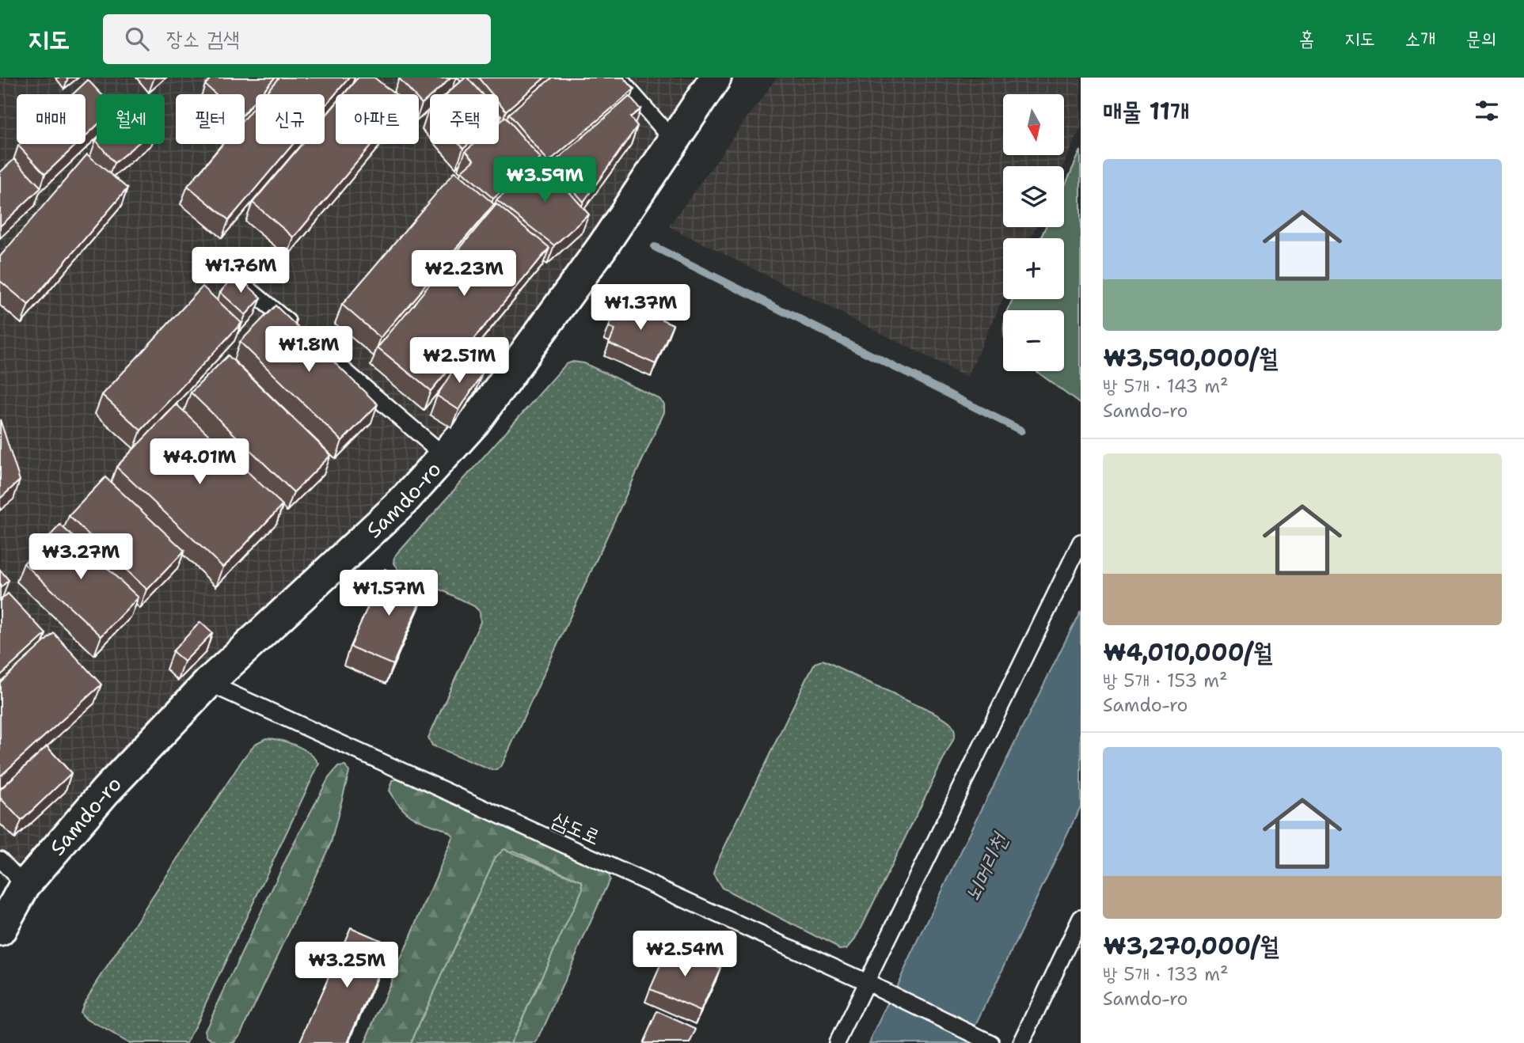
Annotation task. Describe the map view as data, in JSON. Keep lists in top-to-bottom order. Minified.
{"streets":{"street":["Samdo-ro"],"lane":["삼도로"]},"crossings":[["Samdo-ro","삼도로"]],"water":["뇌머리천"],"north":"bottom","page":{"header":"지도","search":"장소 검색","nav":["홈","지도","소개","문의"],"heading":"매물 11개","map_buttons":["+","−"],"chip":["매매","월세","필터","신규","아파트","주택"],"list":[{"name":"₩3,590,000/월","note":"방 5개 · 143 m² · Samdo-ro"},{"name":"₩4,010,000/월","note":"방 5개 · 153 m² · Samdo-ro"},{"name":"₩3,270,000/월","note":"방 5개 · 133 m² · Samdo-ro"}],"price":["₩3.59M","₩1.76M","₩2.23M","₩1.37M","₩1.8M","₩2.51M","₩4.01M","₩3.27M","₩1.57M","₩2.54M","₩3.25M"]}}
